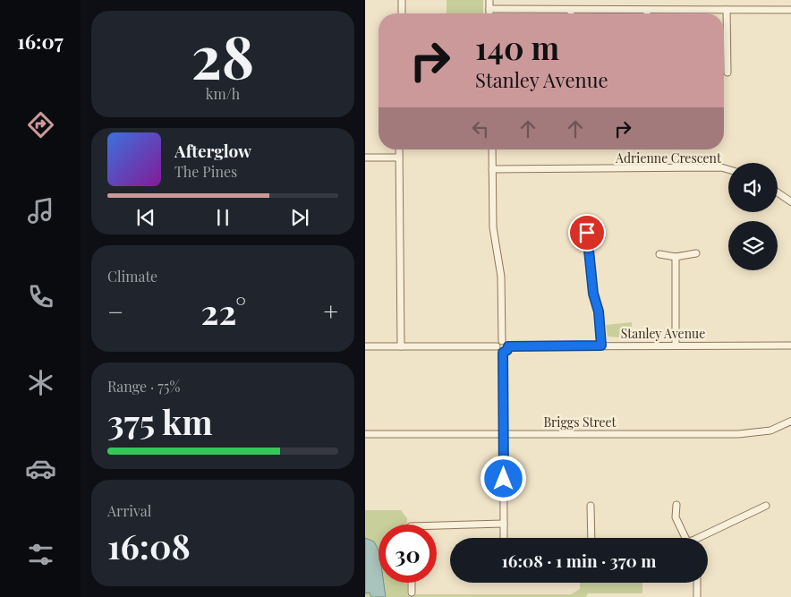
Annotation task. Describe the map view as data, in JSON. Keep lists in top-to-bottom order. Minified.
{"streets":{"street":["Adrienne Crescent","Stanley Avenue","Briggs Street"]},"page":{"tabs":"16:07","tile":[["28","km/h"],"Climate",["Range · 75%","375 km"],["Arrival","16:08"]],"turn":["140 m","Stanley Avenue"],"song":["Afterglow","The Pines"],"heat":["−","22°","+"],"limit":"30","trip":"16:08 · 1 min · 370 m"}}
